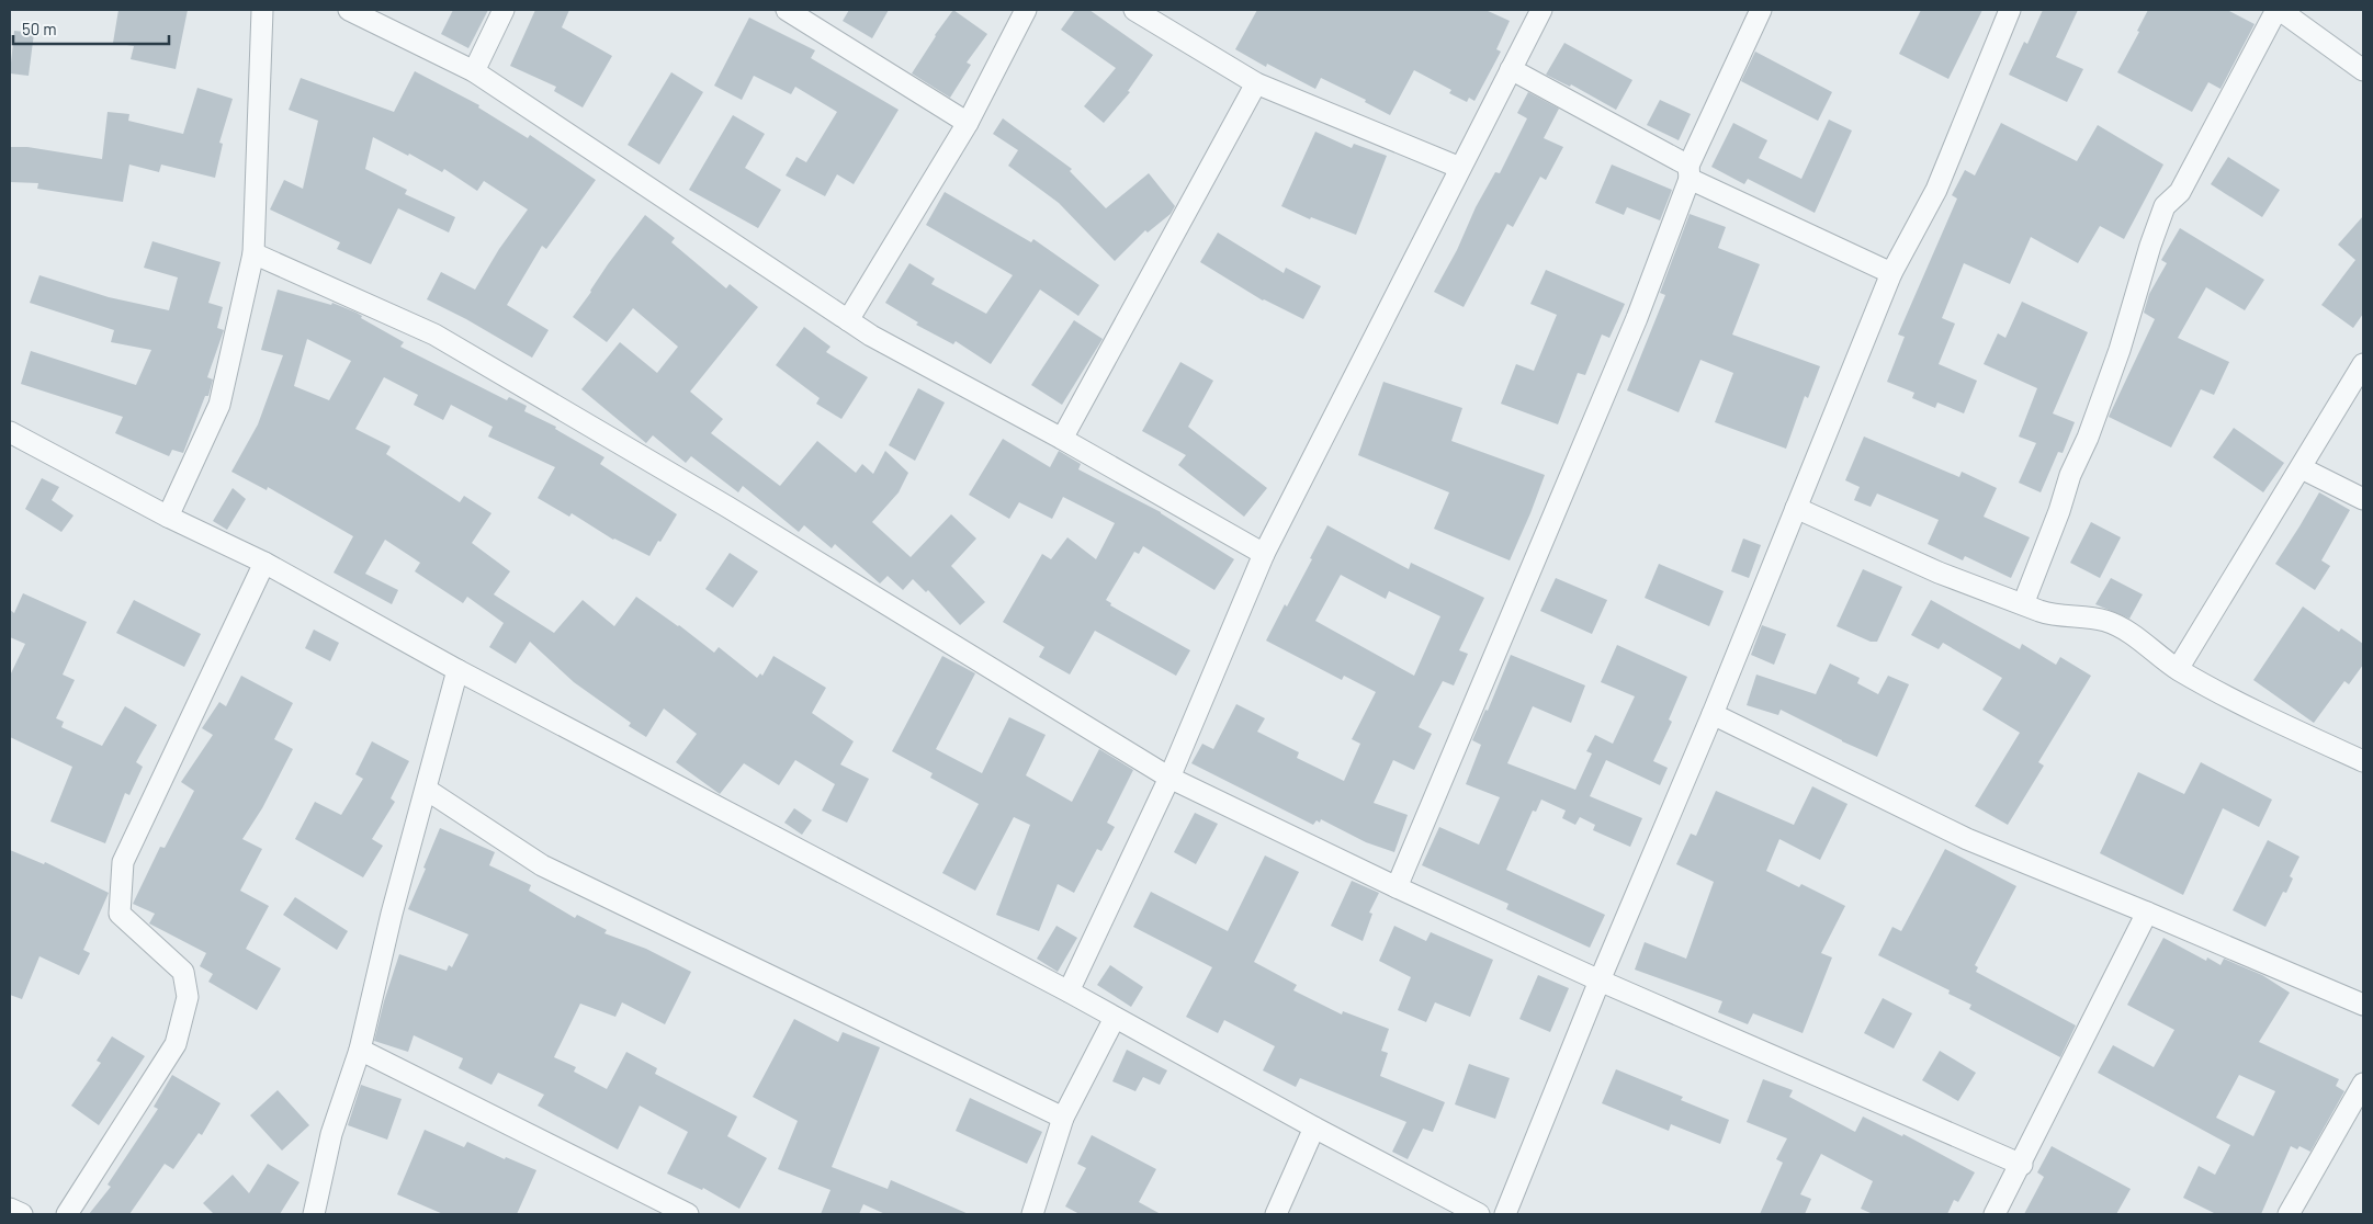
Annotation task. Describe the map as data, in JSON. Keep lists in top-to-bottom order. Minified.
{"scale_bar":"50 m"}
